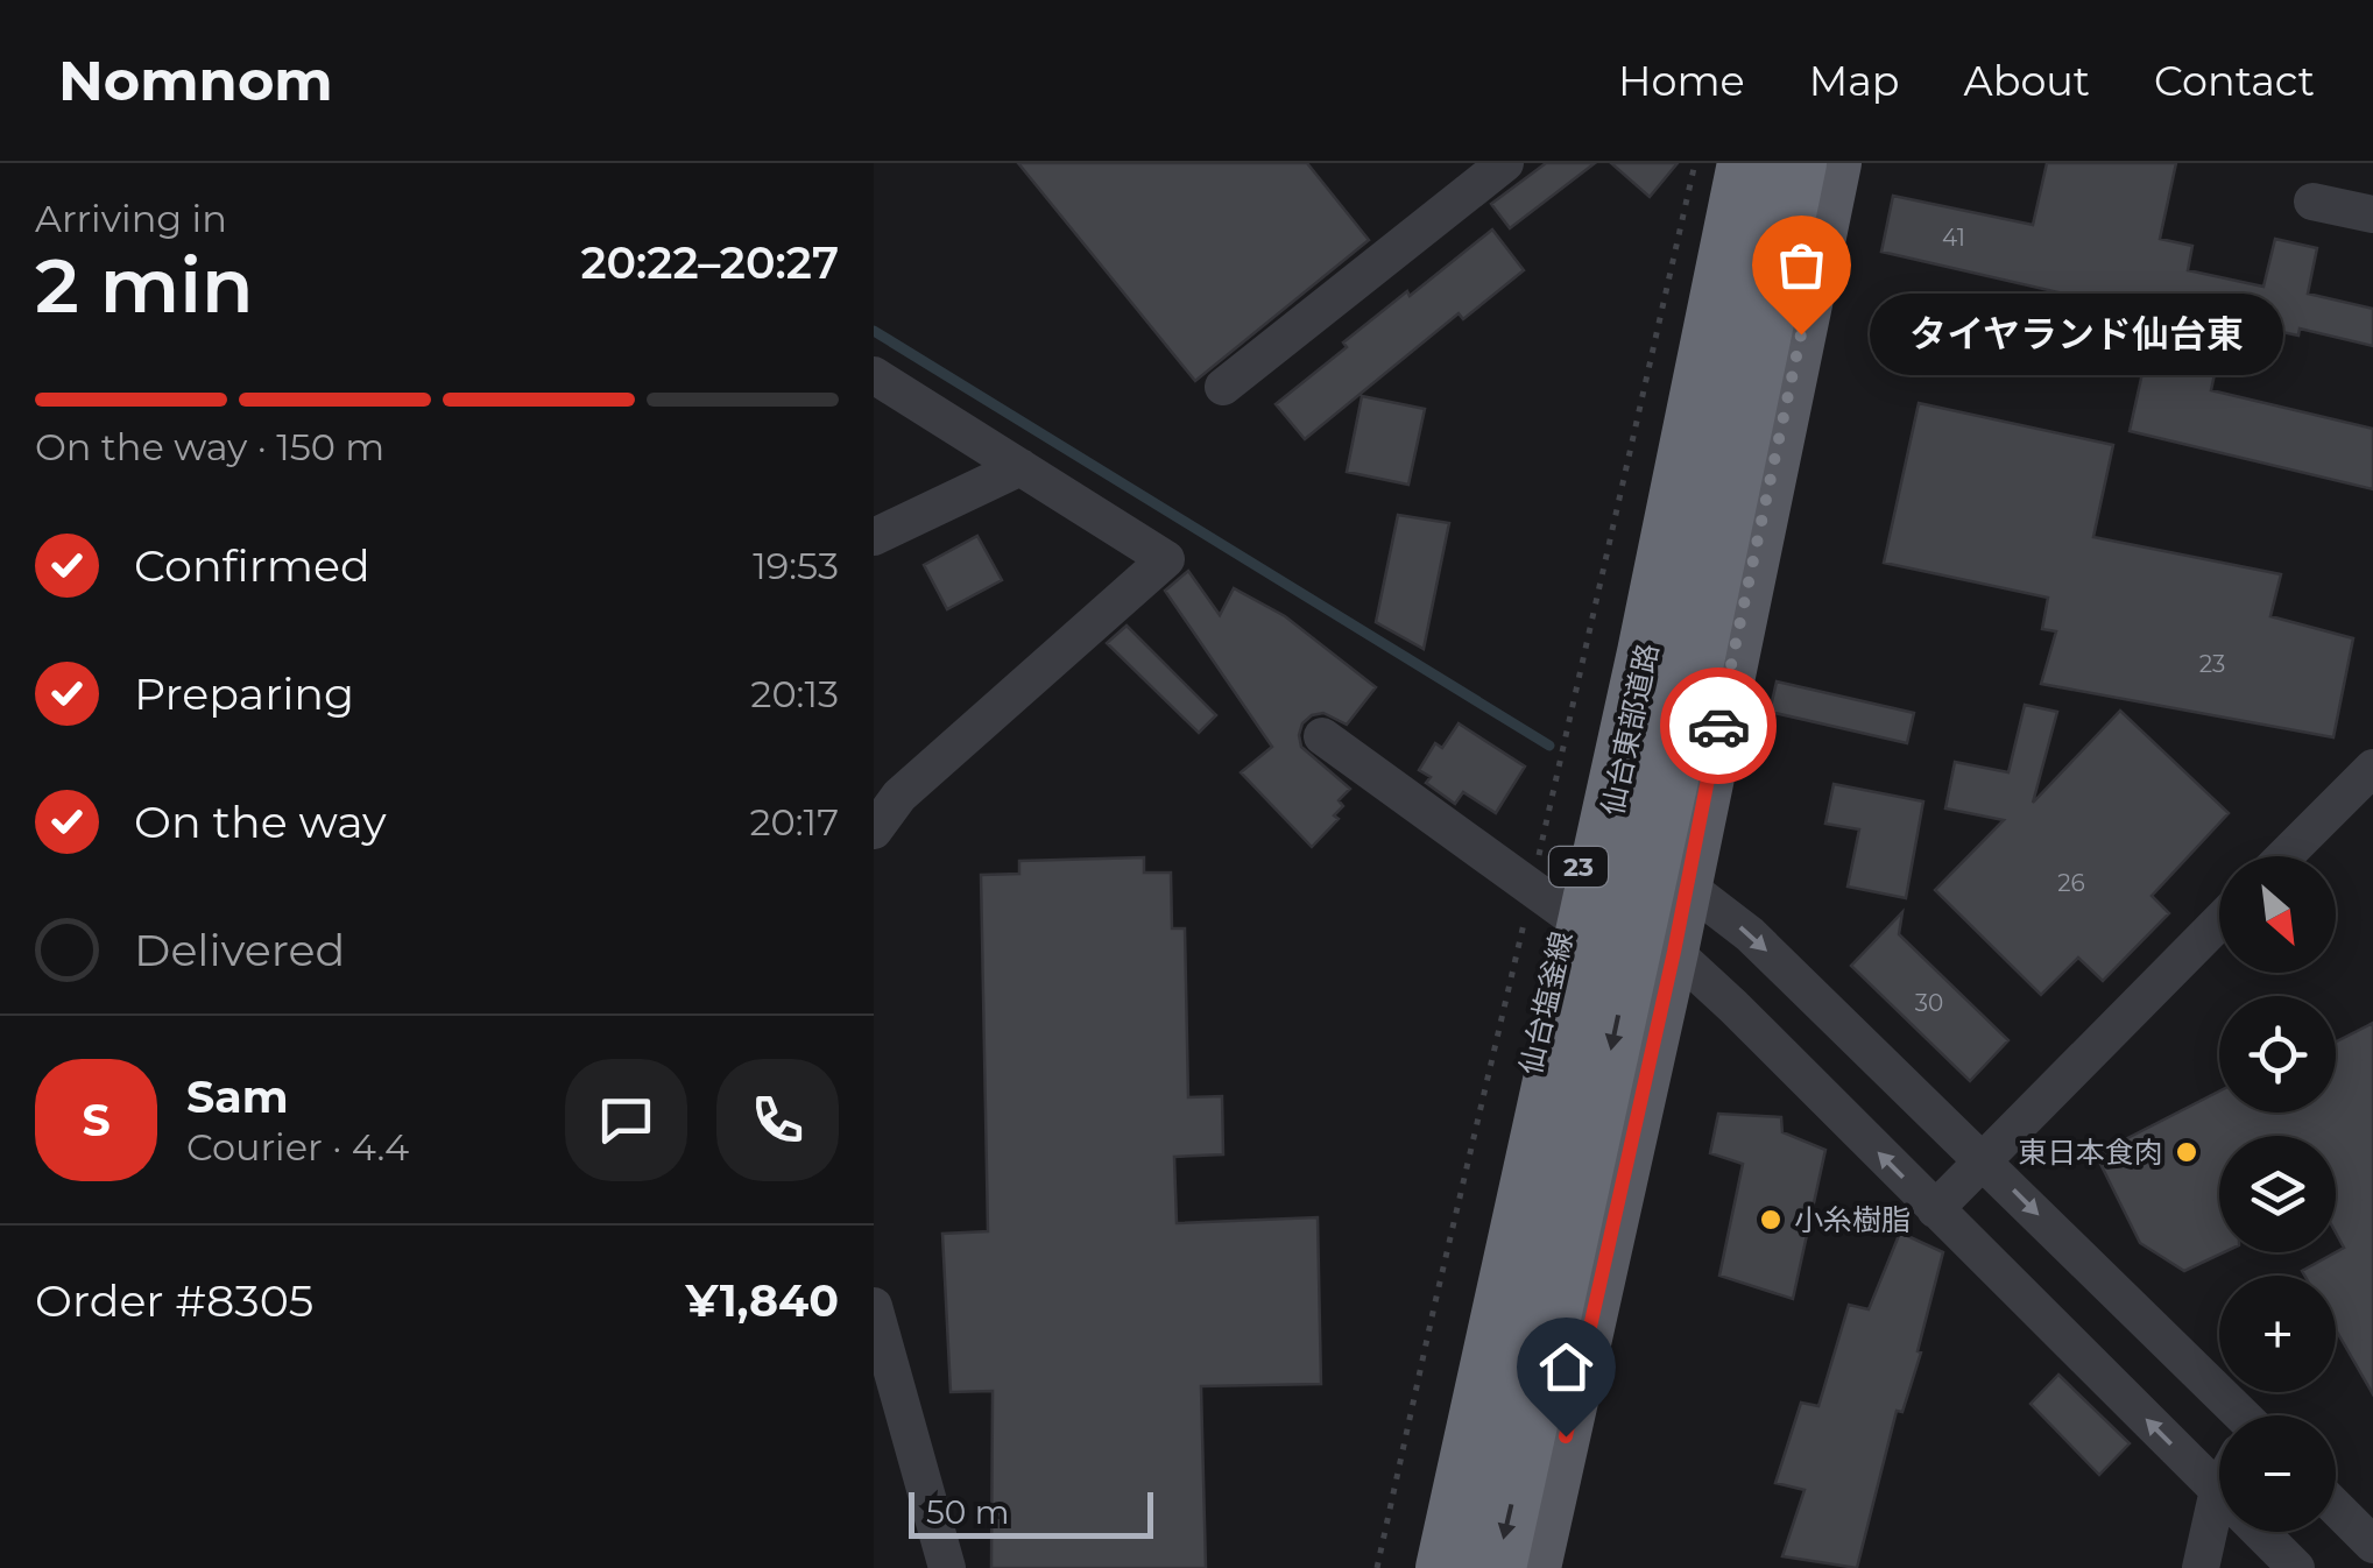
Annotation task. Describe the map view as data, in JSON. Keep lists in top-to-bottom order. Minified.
{"streets":{"highway":["仙台東部道路"],"main road":["23","仙台塩釜線"]},"places":["タイヤランド仙台東","東日本食肉","小糸樹脂"],"house_numbers":["41","23","26","30"],"scale_bar":"50 m","north":"bottom right","page":{"header":"Nomnom","nav":["Home","Map","About","Contact"],"heading":["2 min","Arriving in","20:22–20:27"],"panel":["Sam","Courier · 4.4","Order #8305","¥1,840"],"bubble":"タイヤランド仙台東","bar":"On the way · 150 m","list":[["Confirmed","19:53"],["Preparing","20:13"],["On the way","20:17"],"Delivered"],"map_buttons":["+","−"],"round":"S","scale":"50 m"}}
